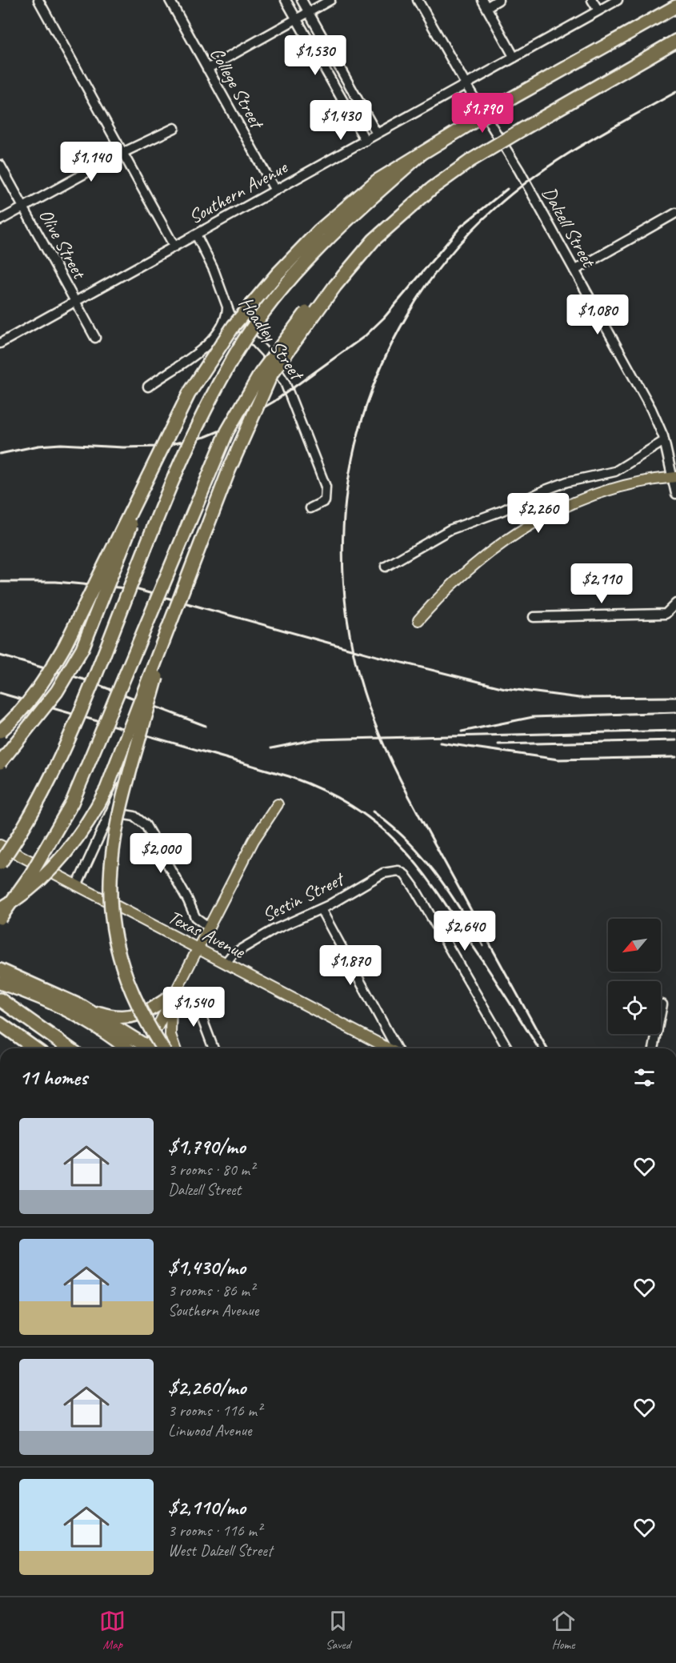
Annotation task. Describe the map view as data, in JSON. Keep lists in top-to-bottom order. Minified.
{"streets":{"main road":["Texas Avenue"],"street":["College Street","Southern Avenue","Dalzell Street","Olive Street","Hoadley Street","Sestin Street"]},"crossings":[["College Street","Southern Avenue"],["Southern Avenue","Dalzell Street"],["Southern Avenue","Olive Street"],["Southern Avenue","Hoadley Street"],["Sestin Street","Texas Avenue"]],"north":"bottom left","page":{"price":["$1,530","$1,790","$1,430","$1,140","$1,080","$2,260","$2,110","$2,000","$2,640","$1,870","$1,540"],"heading":"11 homes","list":[{"name":"$1,790/mo","note":"3 rooms · 80 m² · Dalzell Street"},{"name":"$1,430/mo","note":"3 rooms · 86 m² · Southern Avenue"},{"name":"$2,260/mo","note":"3 rooms · 116 m² · Linwood Avenue"},{"name":"$2,110/mo","note":"3 rooms · 116 m² · West Dalzell Street"}],"tabs":["Map","Saved","Home"]}}
